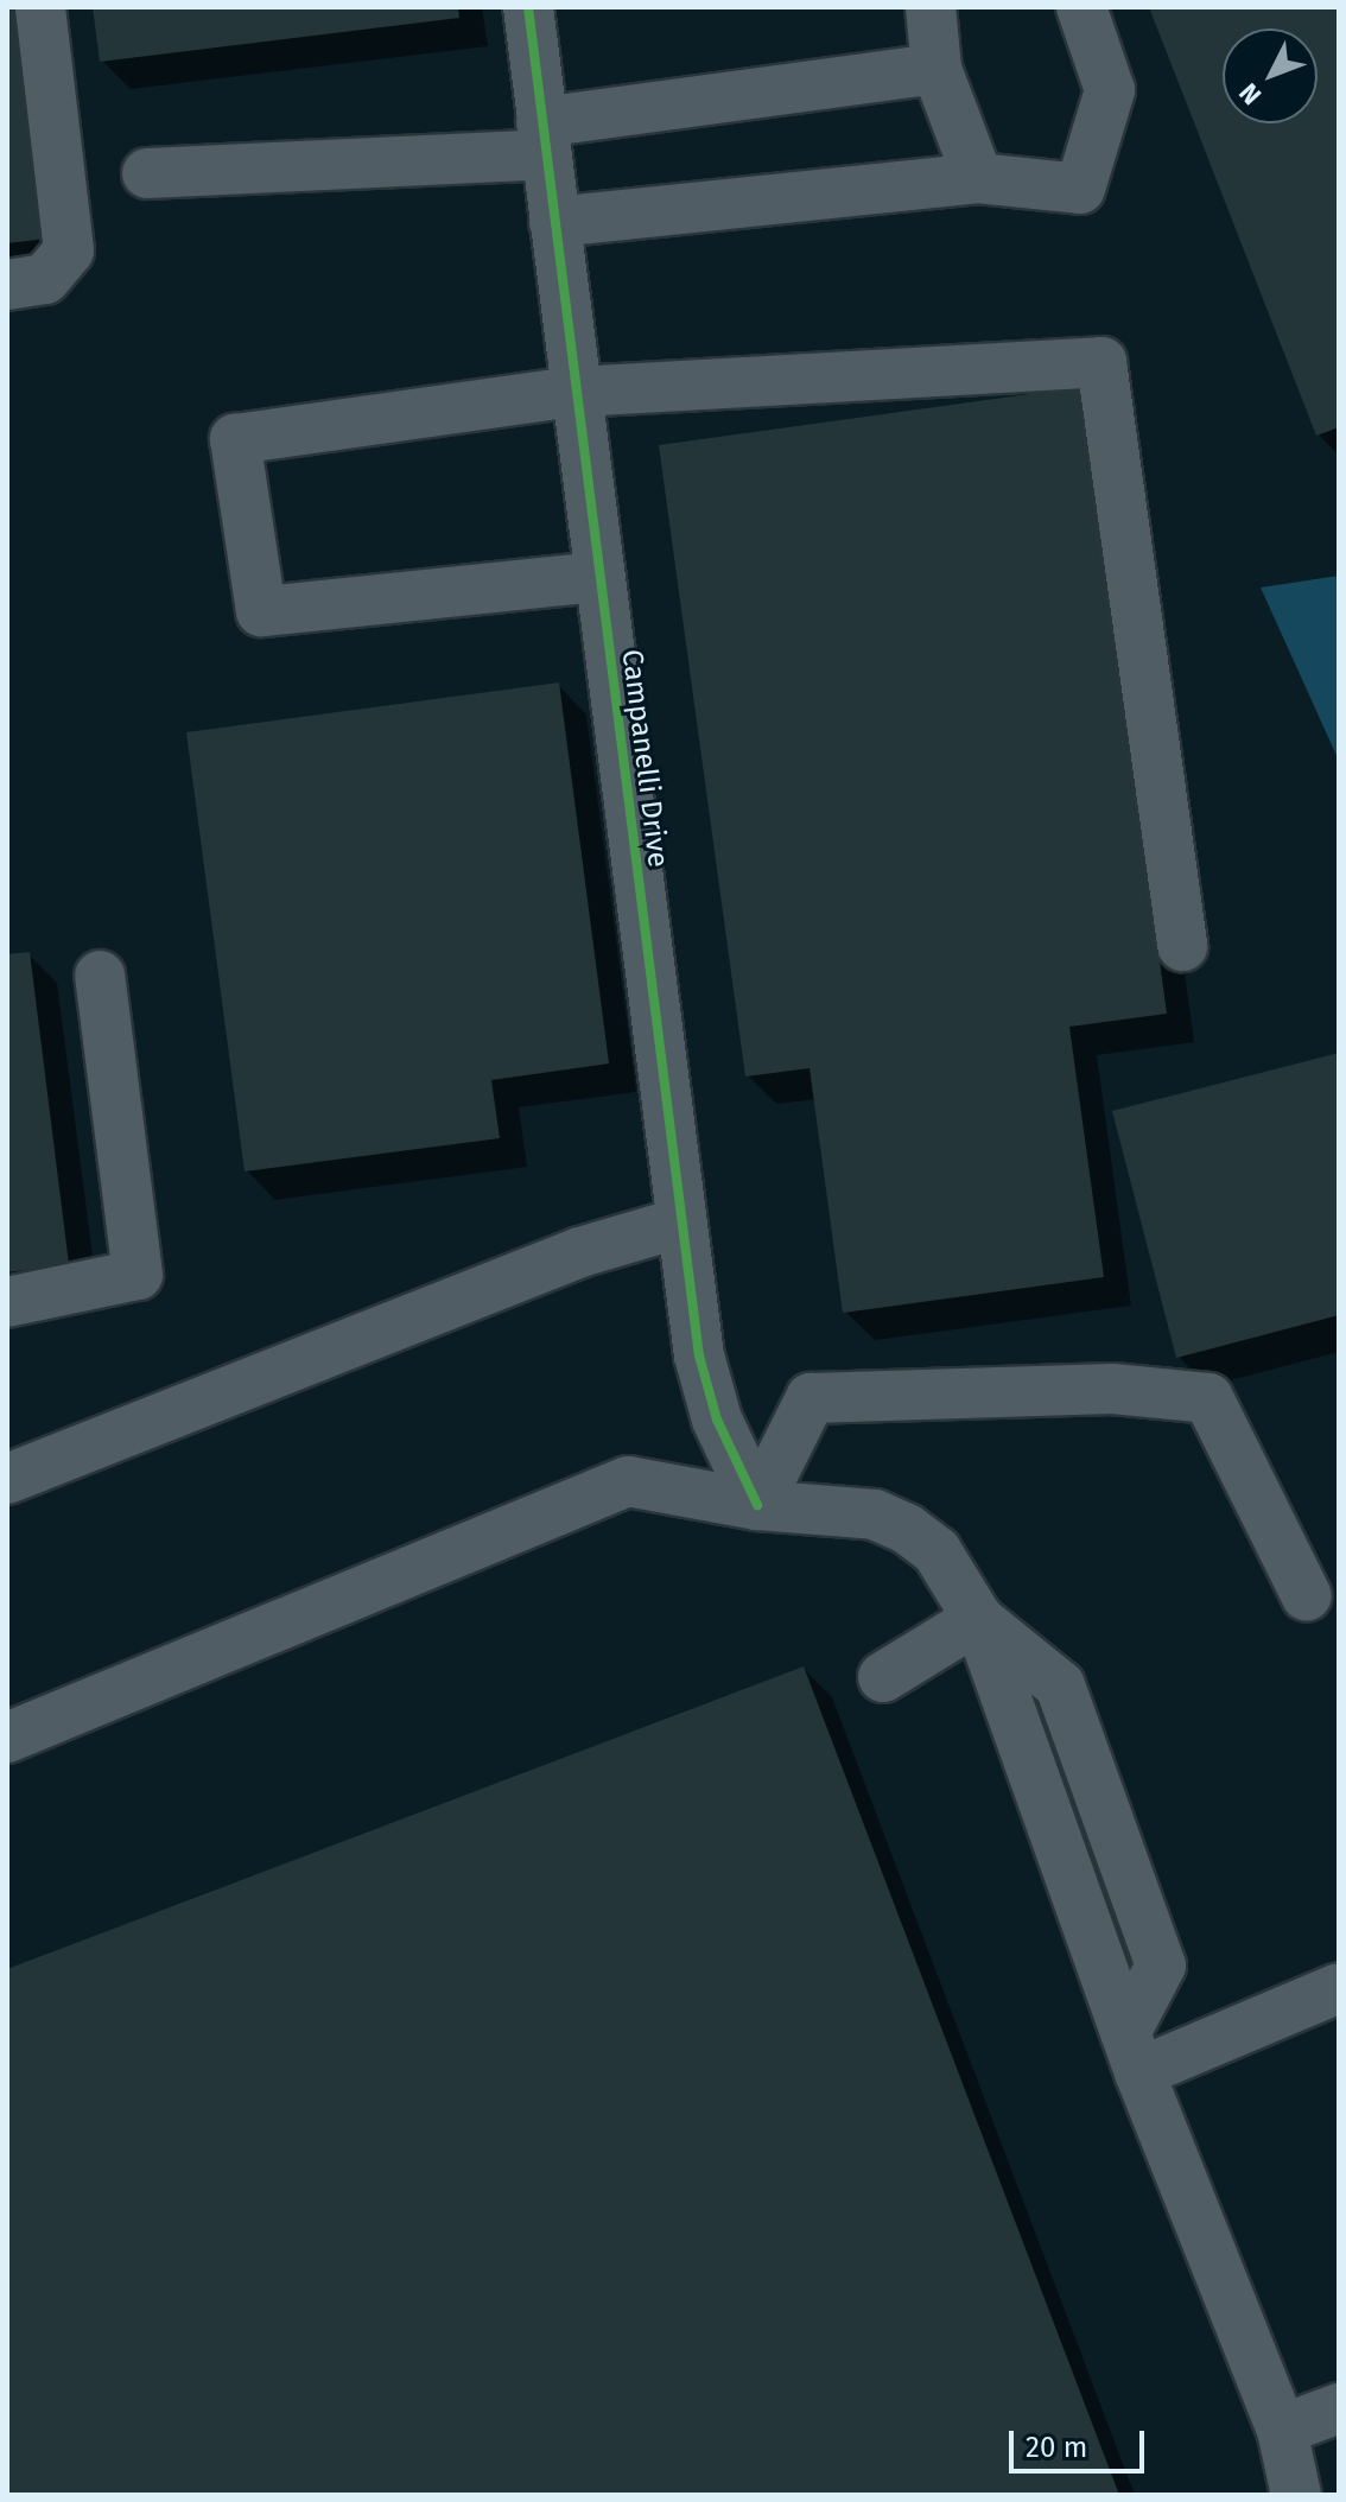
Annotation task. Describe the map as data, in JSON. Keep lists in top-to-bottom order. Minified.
{"streets":{"street":["Campanelli Drive"]},"scale_bar":"20 m","north":"bottom left"}
